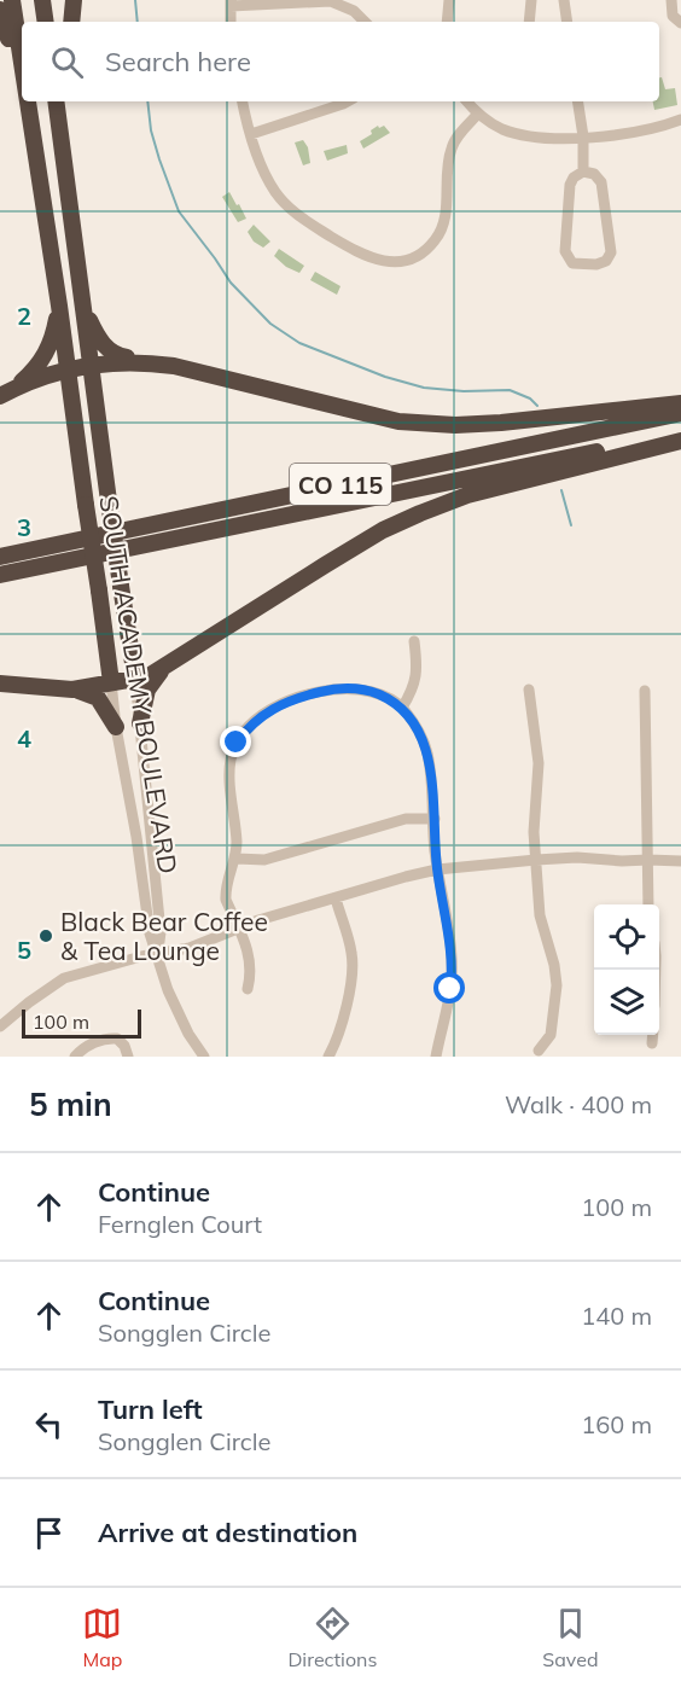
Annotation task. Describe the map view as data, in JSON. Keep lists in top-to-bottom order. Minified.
{"streets":{"highway":["CO 115","SOUTH ACADEMY BOULEVARD"]},"places":["Black Bear Coffee & Tea Lounge"],"scale_bar":"100 m","page":{"search":"Search here","scale":"100 m","heading":["5 min","Walk · 400 m"],"list":[["Continue","Fernglen Court","100 m"],["Continue","Songglen Circle","140 m"],["Turn left","Songglen Circle","160 m"],"Arrive at destination"],"nav":["Map","Directions","Saved"]},"grid":{"rows":["2","3","4","5"]}}
